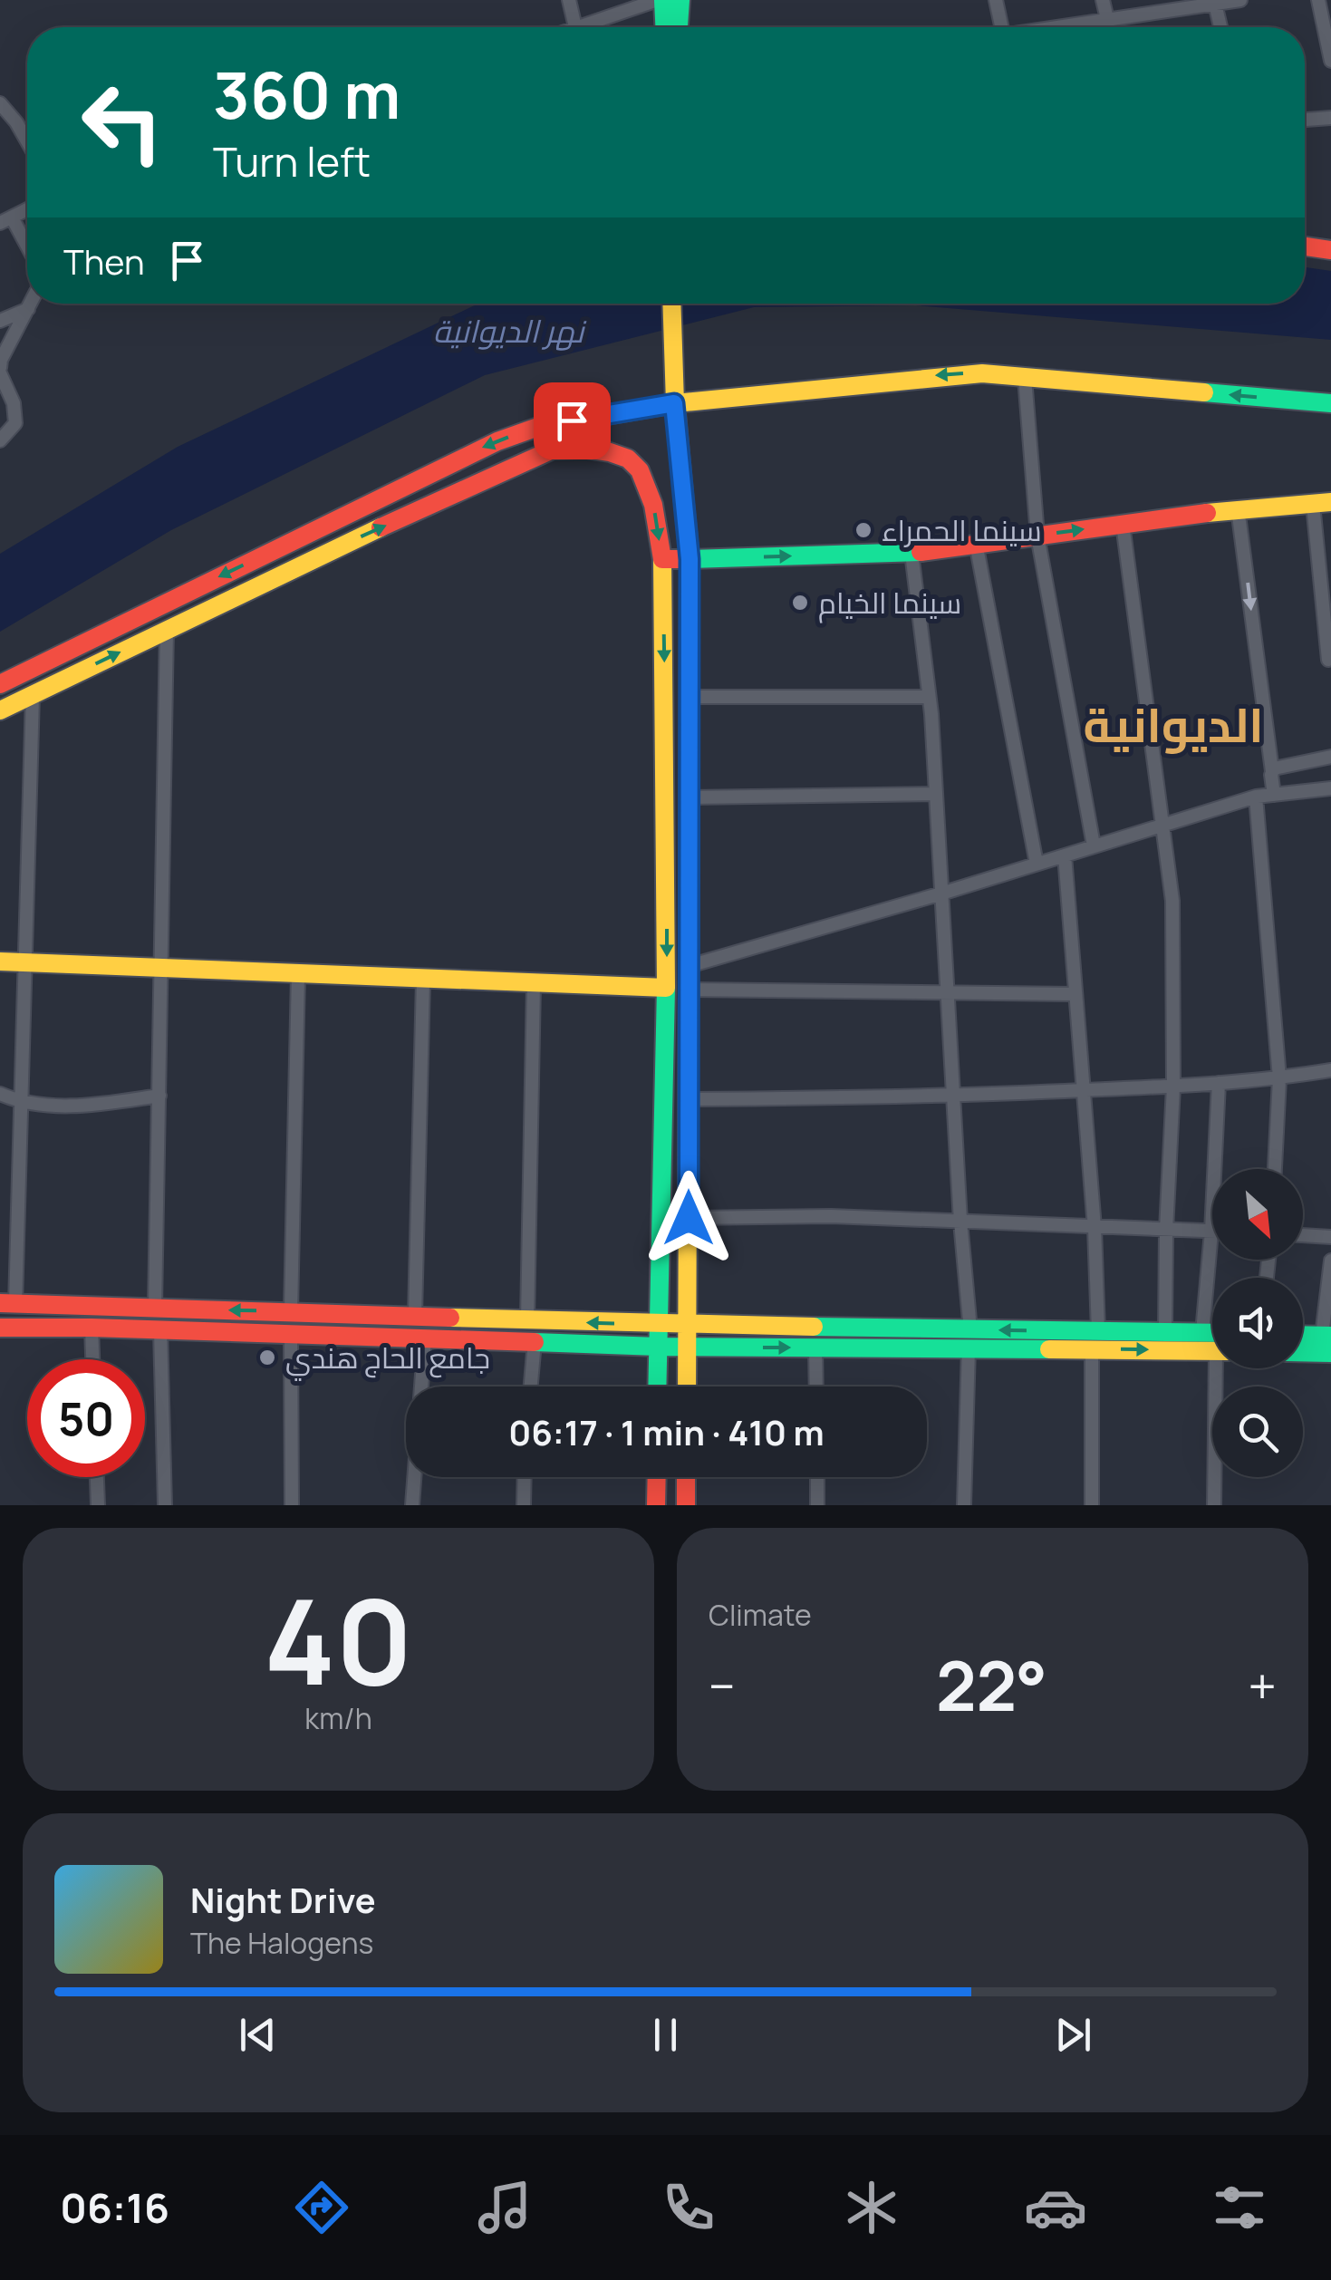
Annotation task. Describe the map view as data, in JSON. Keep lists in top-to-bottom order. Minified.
{"districts":["الديوانية"],"water":["نهر الديوانية"],"places":["سينما الحمراء","سينما الخيام","جامع الحاج هندي"],"north":"bottom right","page":{"turn":["360 m","Turn left"],"then":"Then","limit":"50","trip":"06:17 · 1 min · 410 m","tile":[["40","km/h"],"Climate"],"heat":["−","22°","+"],"song":["Night Drive","The Halogens"],"tabs":"06:16"}}
